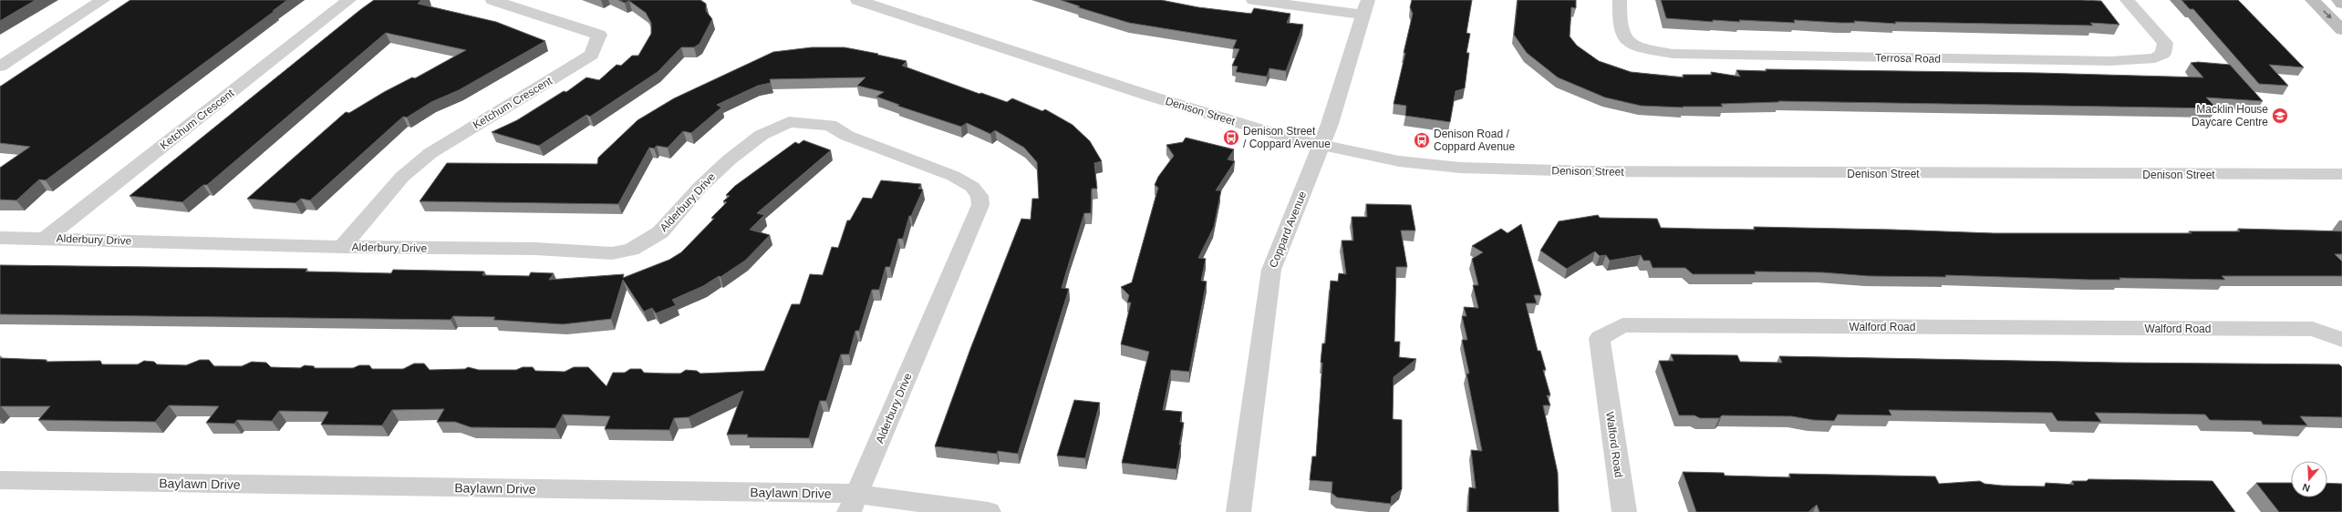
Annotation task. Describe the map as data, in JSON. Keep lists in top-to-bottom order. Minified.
{"streets":{"street":["Terrosa Road","Ketchum Crescent","Denison Street","Alderbury Drive","Coppard Avenue","Walford Road","Baylawn Drive"]},"crossings":[["Ketchum Crescent","Alderbury Drive"],["Denison Street","Coppard Avenue"],["Alderbury Drive","Baylawn Drive"]],"places":{"school or university":["Macklin House Daycare Centre"],"bus stop":["Denison Street / Coppard Avenue","Denison Road / Coppard Avenue"]},"north":"bottom"}
